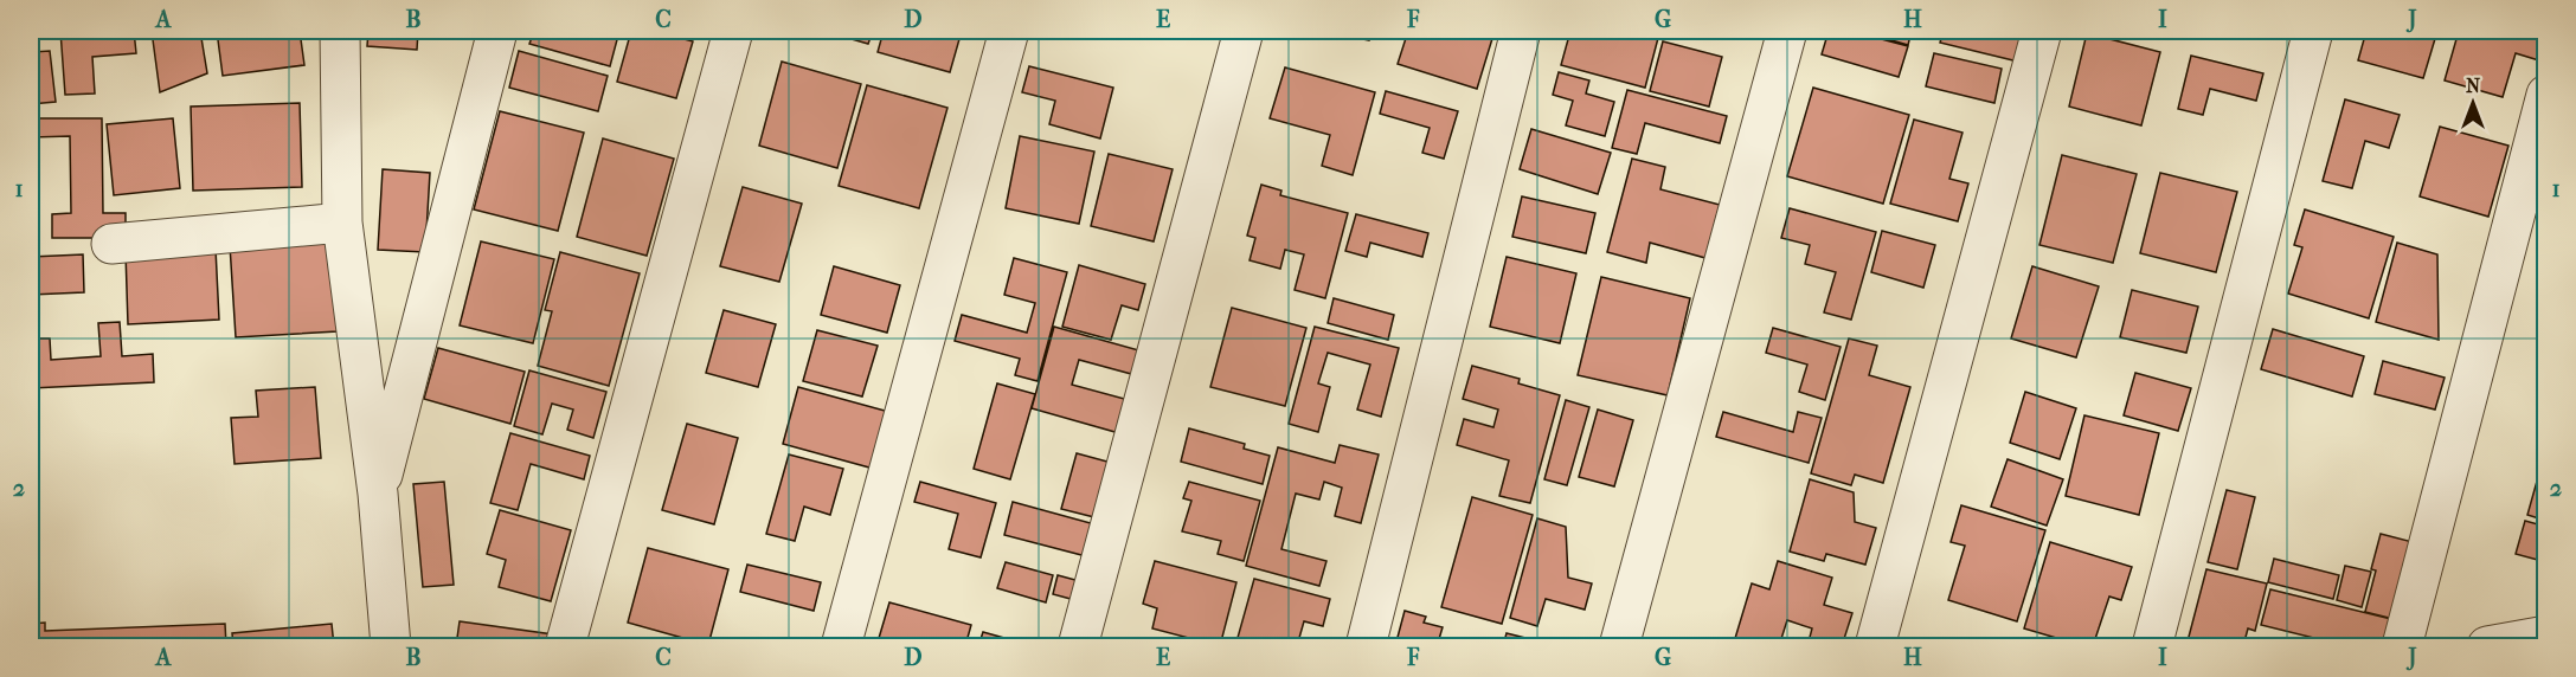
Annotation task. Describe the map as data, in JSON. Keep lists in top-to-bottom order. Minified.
{"north":"top","grid":{"columns":["A","B","C","D","E","F","G","H","I","J"],"rows":["1","2"]}}
